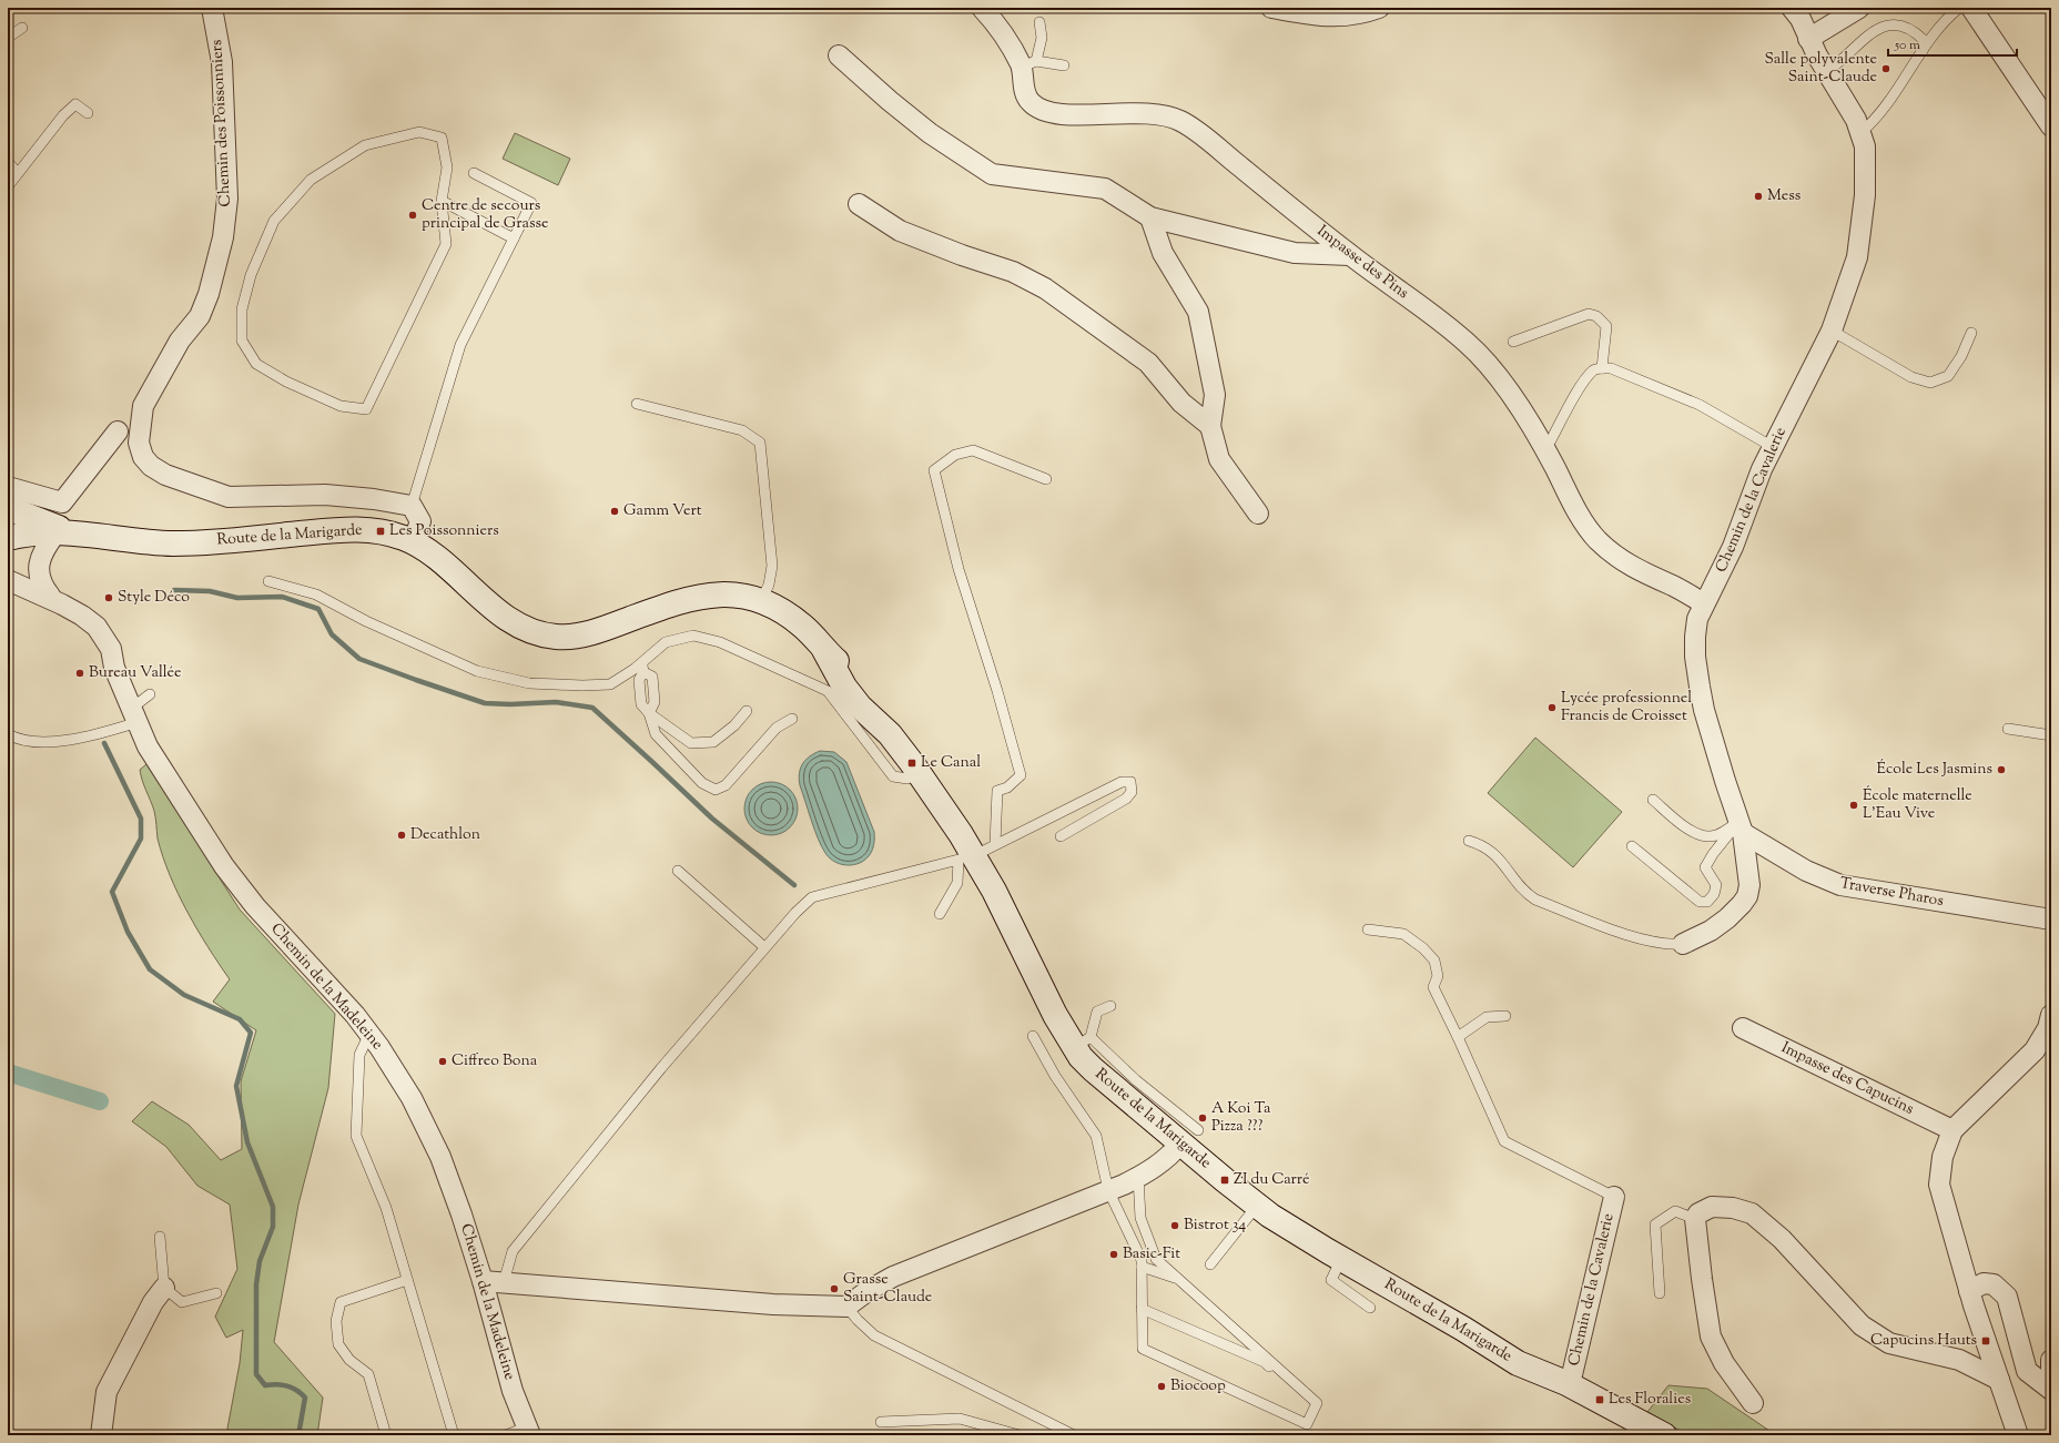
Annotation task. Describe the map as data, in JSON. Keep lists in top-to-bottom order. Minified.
{"streets":{"main road":["Route de la Marigarde"],"street":["Chemin des Poissonniers","Impasse des Pins","Chemin de la Cavalerie","Traverse Pharos","Chemin de la Madeleine","Impasse des Capucins"]},"crossings":[["Impasse des Pins","Chemin de la Cavalerie"],["Chemin de la Cavalerie","Route de la Marigarde"],["Chemin de la Cavalerie","Traverse Pharos"]],"places":{"other":["Salle polyvalente Saint-Claude","Mess","Centre de secours principal de Grasse","Gamm Vert","Style Déco","Bureau Vallée","Lycée professionnel Francis de Croisset","École Les Jasmins","École maternelle L'Eau Vive","Decathlon","Ciffreo Bona","A Koi Ta Pizza ???","Bistrot 34","Basic-Fit","Grasse Saint-Claude","Biocoop"],"transit":["Les Poissonniers","Le Canal","ZI du Carré","Capucins Hauts","Les Floralies"]},"scale_bar":"50 m"}
